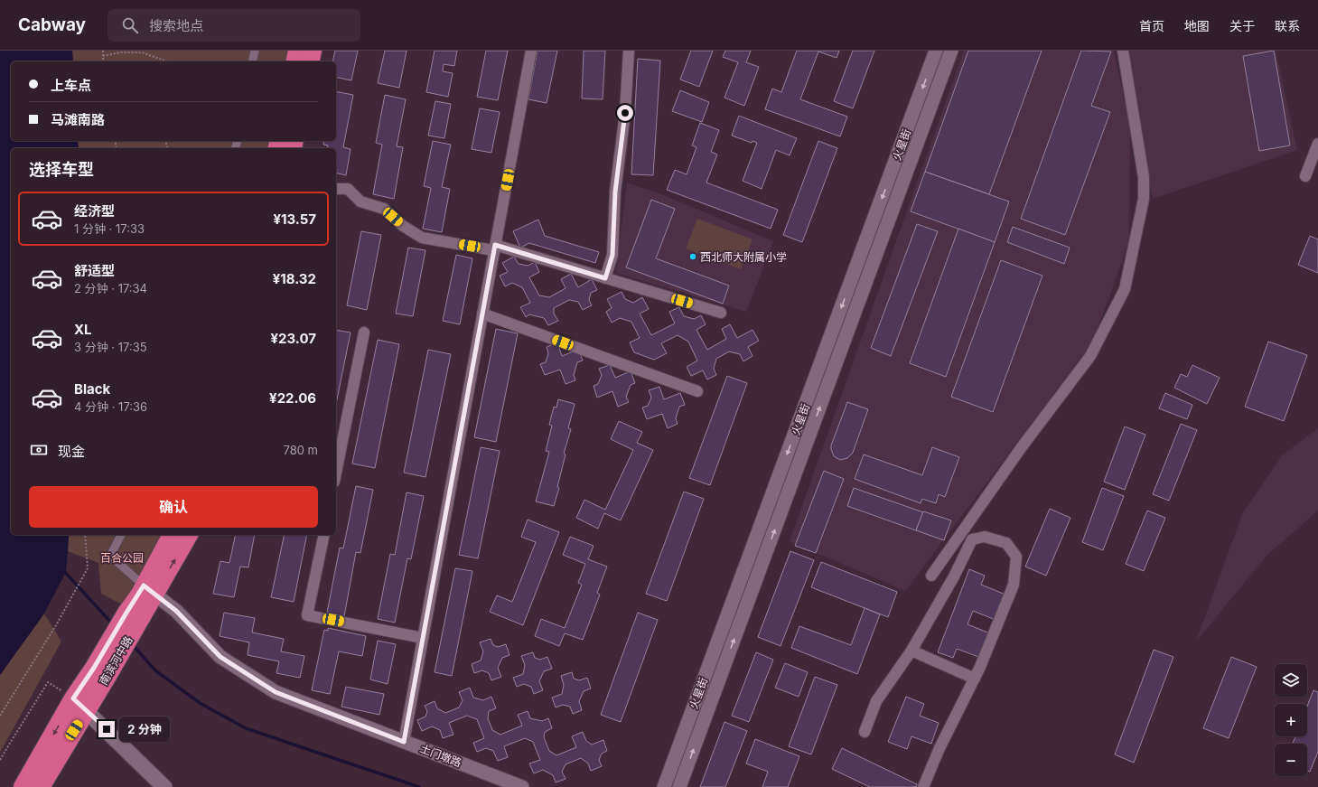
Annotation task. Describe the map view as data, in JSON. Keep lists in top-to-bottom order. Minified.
{"streets":{"highway":["南滨河中路"],"street":["火星街","土门墩路"]},"crossings":[["南滨河中路","土门墩路"]],"parks":["百合公园"],"places":["西北师大附属小学"],"page":{"header":"Cabway","search":"搜索地点","nav":["首页","地图","关于","联系"],"banner":["上车点","马滩南路"],"heading":"选择车型","list":[{"name":"经济型","note":"1 分钟 · 17:33","value":"¥13.57"},{"name":"舒适型","note":"2 分钟 · 17:34","value":"¥18.32"},{"name":"XL","note":"3 分钟 · 17:35","value":"¥23.07"},{"name":"Black","note":"4 分钟 · 17:36","value":"¥22.06"}],"pay":["现金","780 m"],"buttons":"确认","map_buttons":["+","−"],"bubble":"2 分钟"}}
